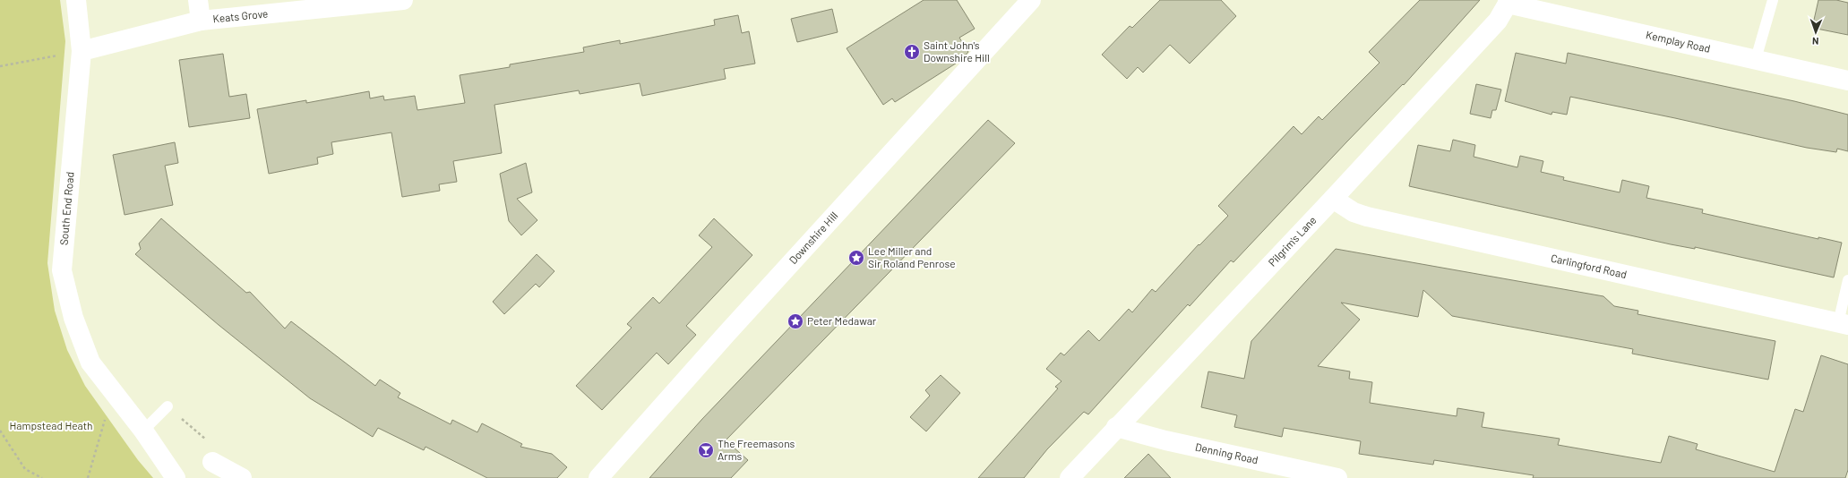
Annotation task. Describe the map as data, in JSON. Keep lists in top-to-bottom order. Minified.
{"streets":{"street":["Keats Grove","Kemplay Road","South End Road","Downshire Hill","Pilgrim's Lane","Carlingford Road","Denning Road"]},"crossings":[["Keats Grove","South End Road"],["Kemplay Road","Pilgrim's Lane"],["Pilgrim's Lane","Carlingford Road"],["Pilgrim's Lane","Denning Road"]],"parks":["Hampstead Heath"],"places":{"church":["Saint John's Downshire Hill"],"place":["Lee Miller and Sir Roland Penrose","Peter Medawar"],"bar":["The Freemasons Arms"]},"north":"bottom"}
